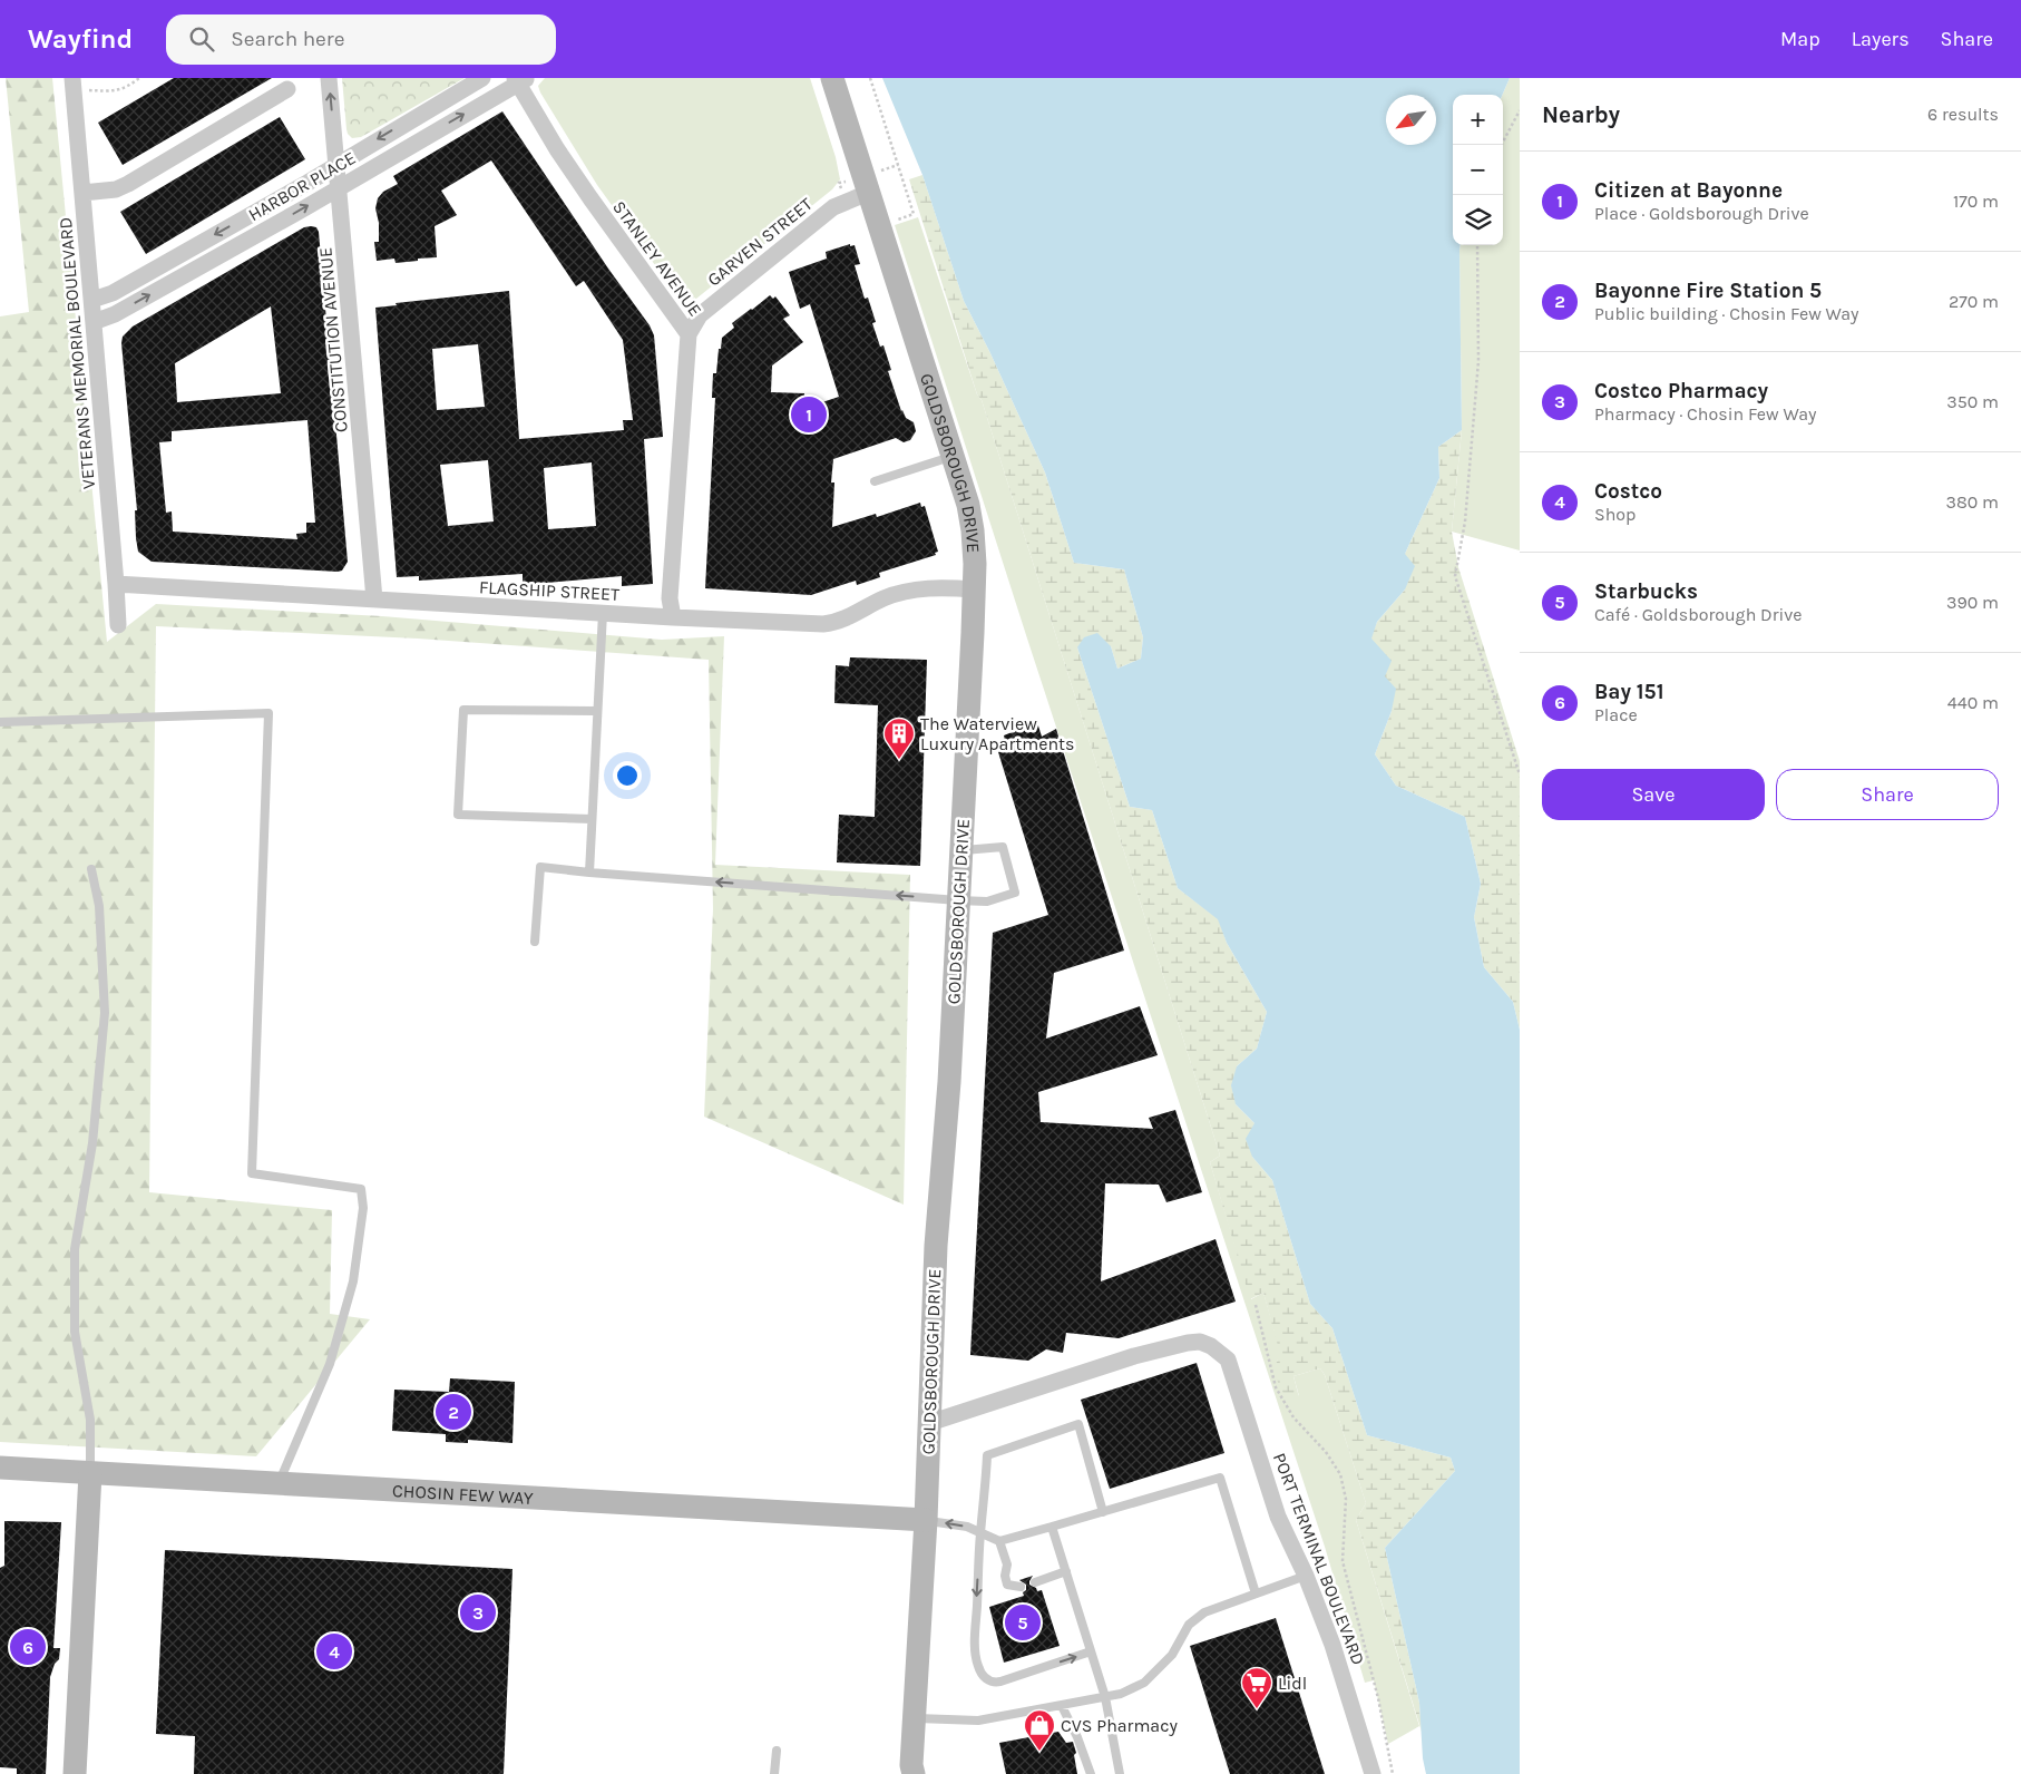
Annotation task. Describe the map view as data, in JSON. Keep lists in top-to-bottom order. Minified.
{"streets":{"street":["HARBOR PLACE","GARVEN STREET","STANLEY AVENUE","CONSTITUTION AVENUE","VETERANS MEMORIAL BOULEVARD","GOLDSBOROUGH DRIVE","FLAGSHIP STREET","CHOSIN FEW WAY","PORT TERMINAL BOULEVARD"]},"crossings":[["HARBOR PLACE","STANLEY AVENUE"],["HARBOR PLACE","CONSTITUTION AVENUE"],["HARBOR PLACE","VETERANS MEMORIAL BOULEVARD"],["GARVEN STREET","STANLEY AVENUE"],["GARVEN STREET","GOLDSBOROUGH DRIVE"],["STANLEY AVENUE","FLAGSHIP STREET"],["CONSTITUTION AVENUE","FLAGSHIP STREET"],["VETERANS MEMORIAL BOULEVARD","FLAGSHIP STREET"],["GOLDSBOROUGH DRIVE","FLAGSHIP STREET"],["GOLDSBOROUGH DRIVE","CHOSIN FEW WAY"],["GOLDSBOROUGH DRIVE","PORT TERMINAL BOULEVARD"]],"places":{"building":["The Waterview Luxury Apartments"],"supermarket":["Lidl"],"shop":["CVS Pharmacy"]},"north":"bottom left","page":{"header":"Wayfind","search":"Search here","nav":["Map","Layers","Share"],"heading":["Nearby","6 results"],"map_buttons":["+","−"],"list":[{"mark":"1","name":"Citizen at Bayonne","note":"Place · Goldsborough Drive","value":"170 m"},{"mark":"2","name":"Bayonne Fire Station 5","note":"Public building · Chosin Few Way","value":"270 m"},{"mark":"3","name":"Costco Pharmacy","note":"Pharmacy · Chosin Few Way","value":"350 m"},{"mark":"4","name":"Costco","note":"Shop","value":"380 m"},{"mark":"5","name":"Starbucks","note":"Café · Goldsborough Drive","value":"390 m"},{"mark":"6","name":"Bay 151","note":"Place","value":"440 m"}],"pins":["1","2","3","5","6","4"],"buttons":["Save","Share"]}}
